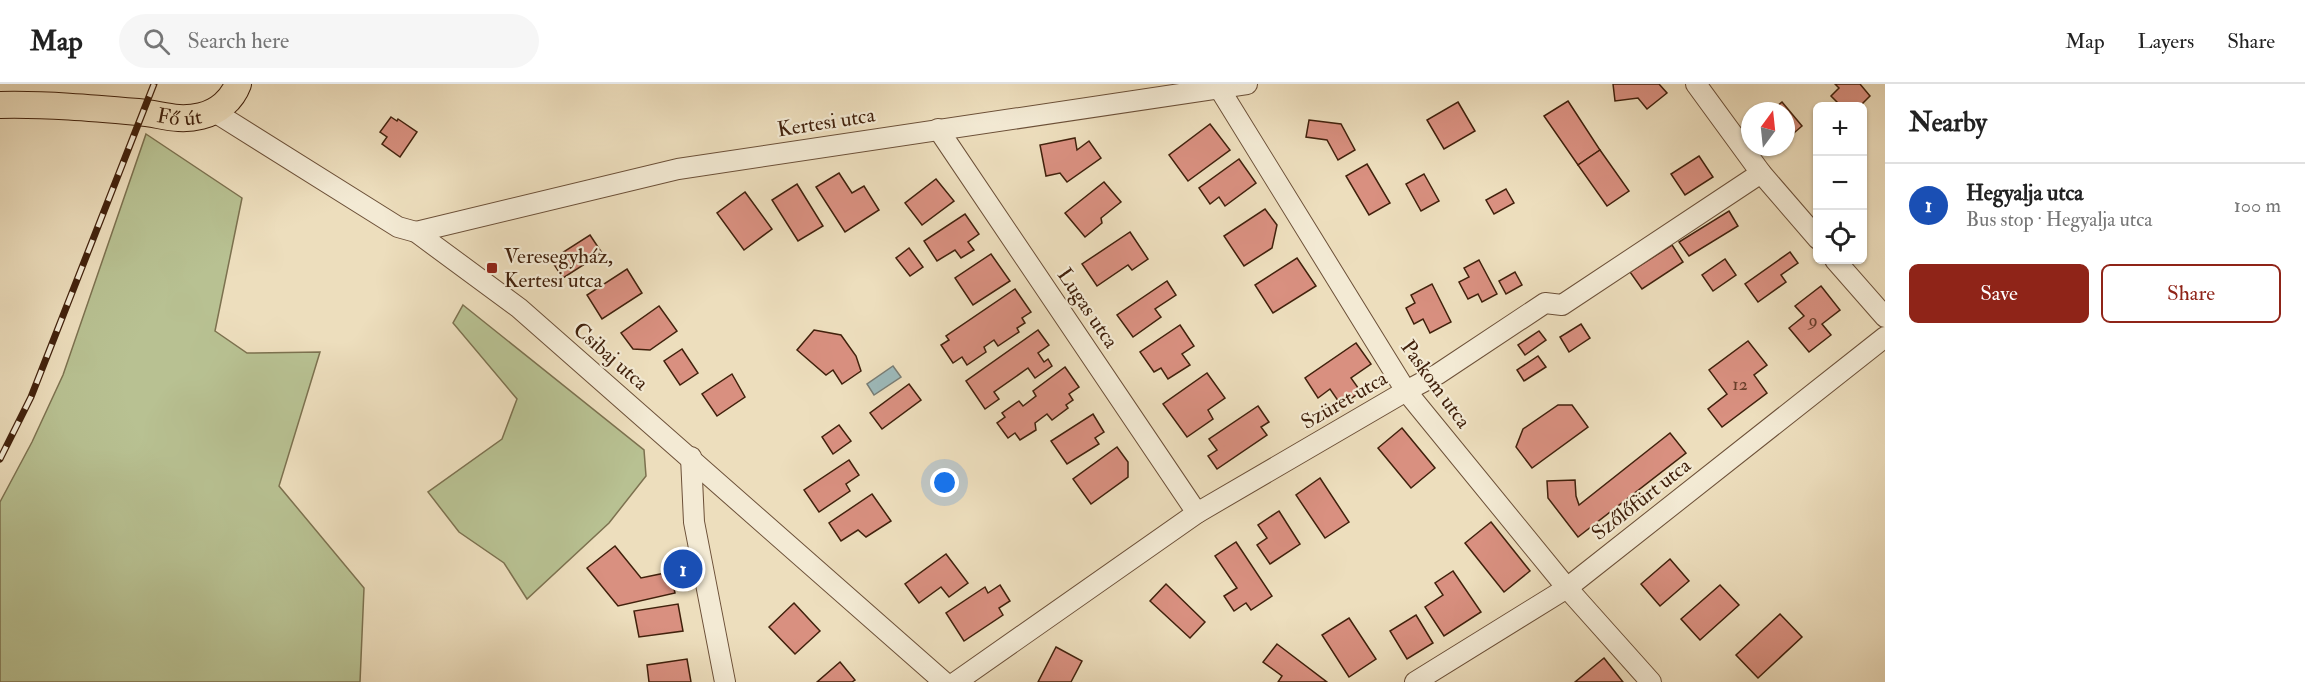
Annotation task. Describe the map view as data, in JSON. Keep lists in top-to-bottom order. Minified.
{"streets":{"main road":["Fő út"],"street":["Kertesi utca","Lugas utca","Csibaj utca","Paskom utca","Szüret utca","Szőlőfürt utca"]},"crossings":[["Fő út","Csibaj utca"],["Kertesi utca","Lugas utca"],["Kertesi utca","Csibaj utca"],["Kertesi utca","Paskom utca"],["Lugas utca","Szüret utca"],["Paskom utca","Szüret utca"],["Paskom utca","Szőlőfürt utca"]],"places":{"transit":["Veresegyház, Kertesi utca"]},"house_numbers":["9","12"],"north":"top","page":{"header":"Map","search":"Search here","nav":["Map","Layers","Share"],"heading":"Nearby","map_buttons":["+","−"],"list":[{"mark":"1","name":"Hegyalja utca","note":"Bus stop · Hegyalja utca","value":"100 m"}],"buttons":["Save","Share"],"pins":"1"}}
